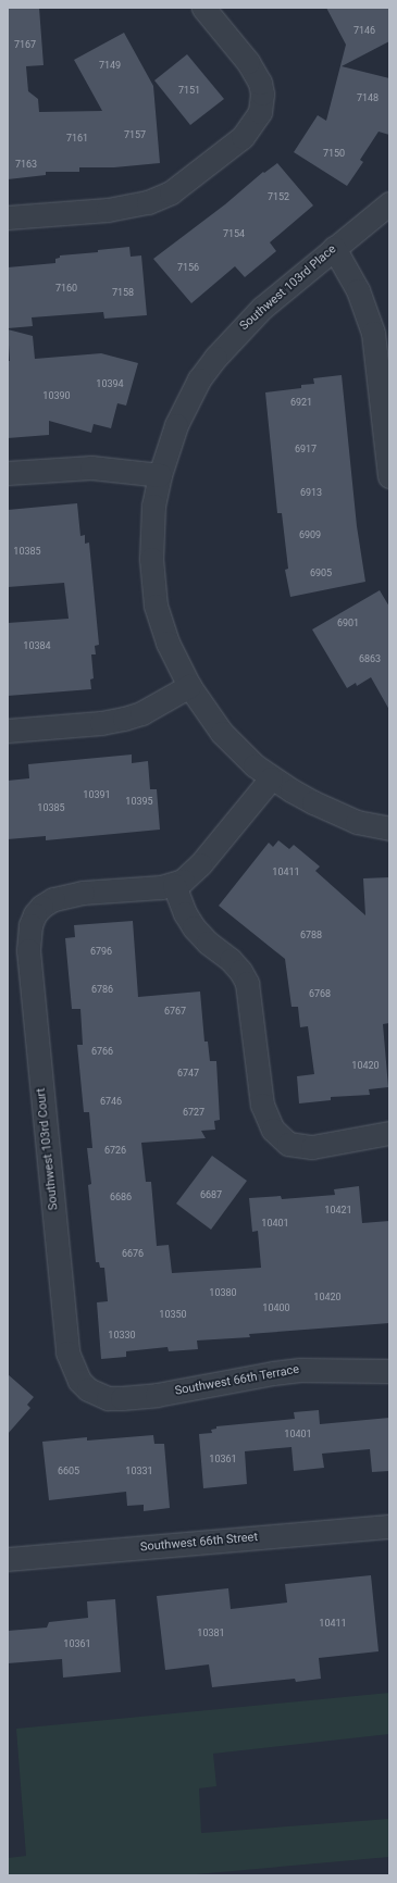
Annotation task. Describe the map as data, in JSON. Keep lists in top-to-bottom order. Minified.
{"streets":{"street":["Southwest 103rd Place","Southwest 103rd Court","Southwest 66th Terrace","Southwest 66th Street"]},"crossings":[["Southwest 103rd Court","Southwest 66th Terrace"]],"house_numbers":["7146","7167","7149","7151","7148","7157","7161","7150","7163","7152","7154","7156","7160","7158","10394","10390","6921","6917","6913","6909","10385","6905","6901","10384","6863","10391","10395","10385","10411","6788","6796","6786","6768","6767","6766","10420","6747","6746","6727","6726","6687","6686","10421","10401","6676","10380","10420","10400","10350","10330","10401","10361","6605","10331","10411","10381","10361"]}
